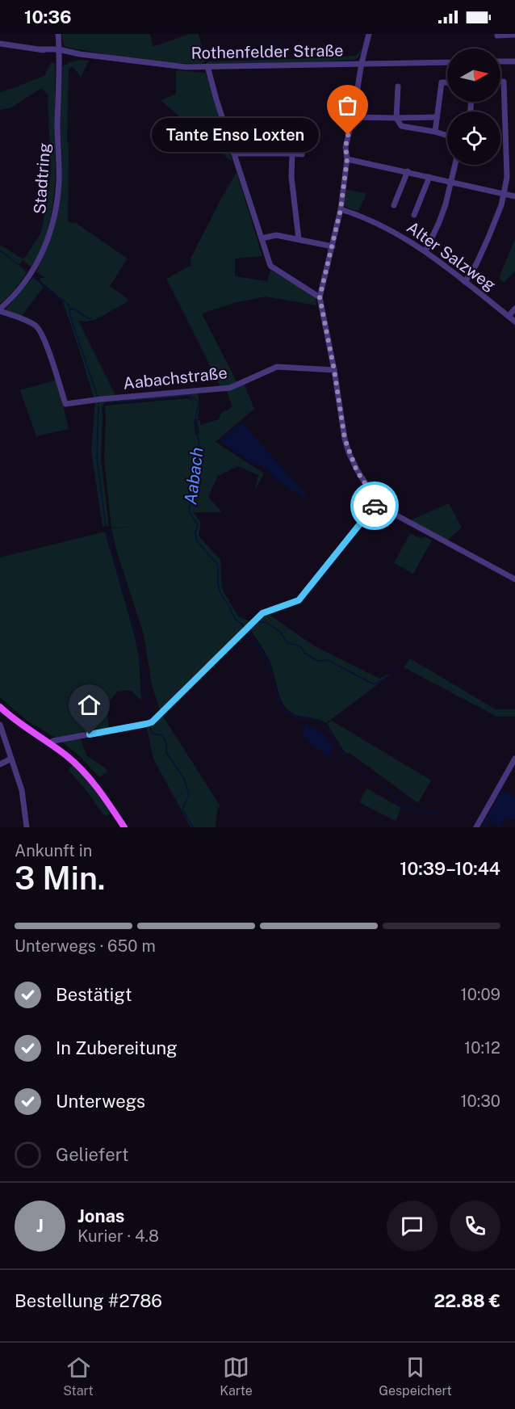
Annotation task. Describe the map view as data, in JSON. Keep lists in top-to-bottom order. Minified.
{"streets":{"street":["Rothenfelder Straße","Stadtring","Alter Salzweg","Aabachstraße"]},"crossings":[["Rothenfelder Straße","Stadtring"],["Stadtring","Aabachstraße"]],"water":["Aabach"],"places":["Tante Enso Loxten"],"north":"right","page":{"status":"10:36","bubble":"Tante Enso Loxten","heading":["3 Min.","Ankunft in","10:39–10:44"],"panel":["Jonas","Kurier · 4.8","Bestellung #2786","22.88 €"],"bar":"Unterwegs · 650 m","list":[["Bestätigt","10:09"],["In Zubereitung","10:12"],["Unterwegs","10:30"],"Geliefert"],"round":"J","tabs":["Start","Karte","Gespeichert"]}}
